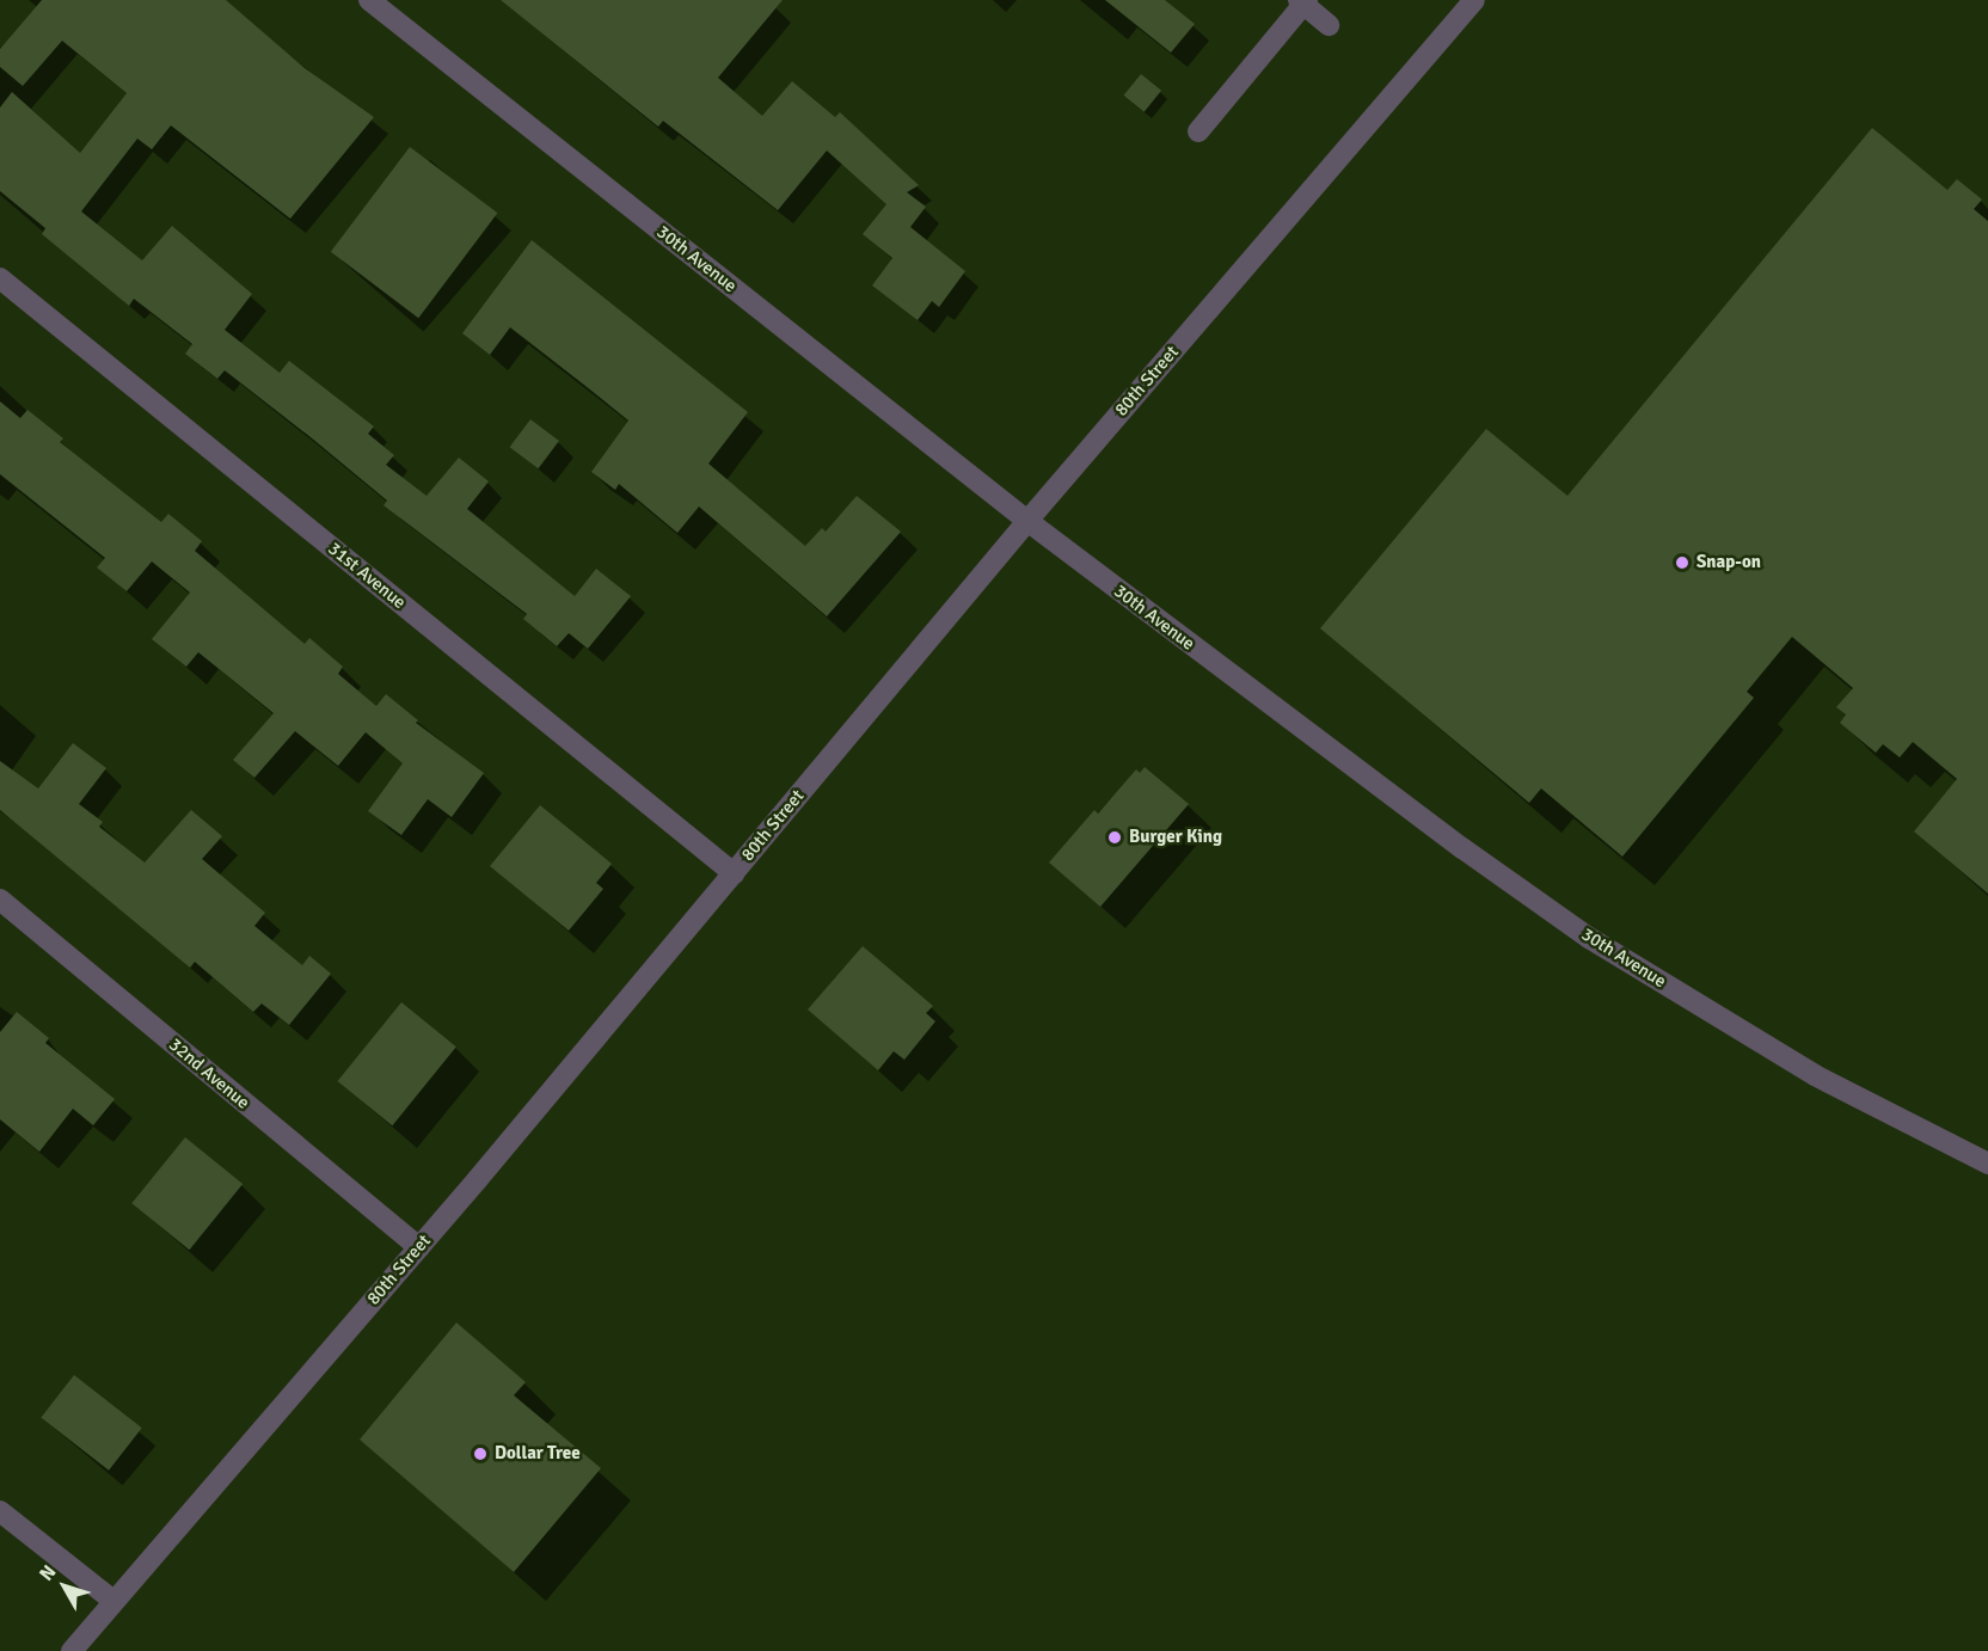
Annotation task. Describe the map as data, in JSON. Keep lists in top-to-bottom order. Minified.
{"streets":{"street":["30th Avenue","80th Street","31st Avenue","32nd Avenue"]},"crossings":[["30th Avenue","80th Street"],["80th Street","31st Avenue"],["80th Street","32nd Avenue"]],"places":["Snap-on","Burger King","Dollar Tree"],"north":"top left"}
